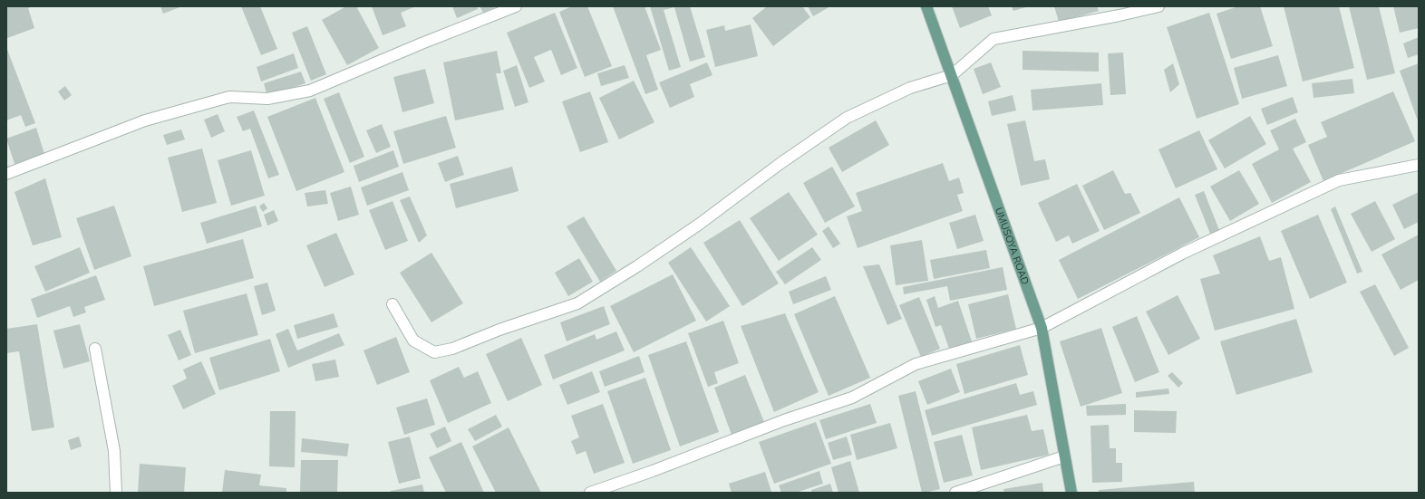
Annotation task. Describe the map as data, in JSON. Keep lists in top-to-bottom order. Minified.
{"streets":{"main road":["UMUSOYA ROAD"]}}
